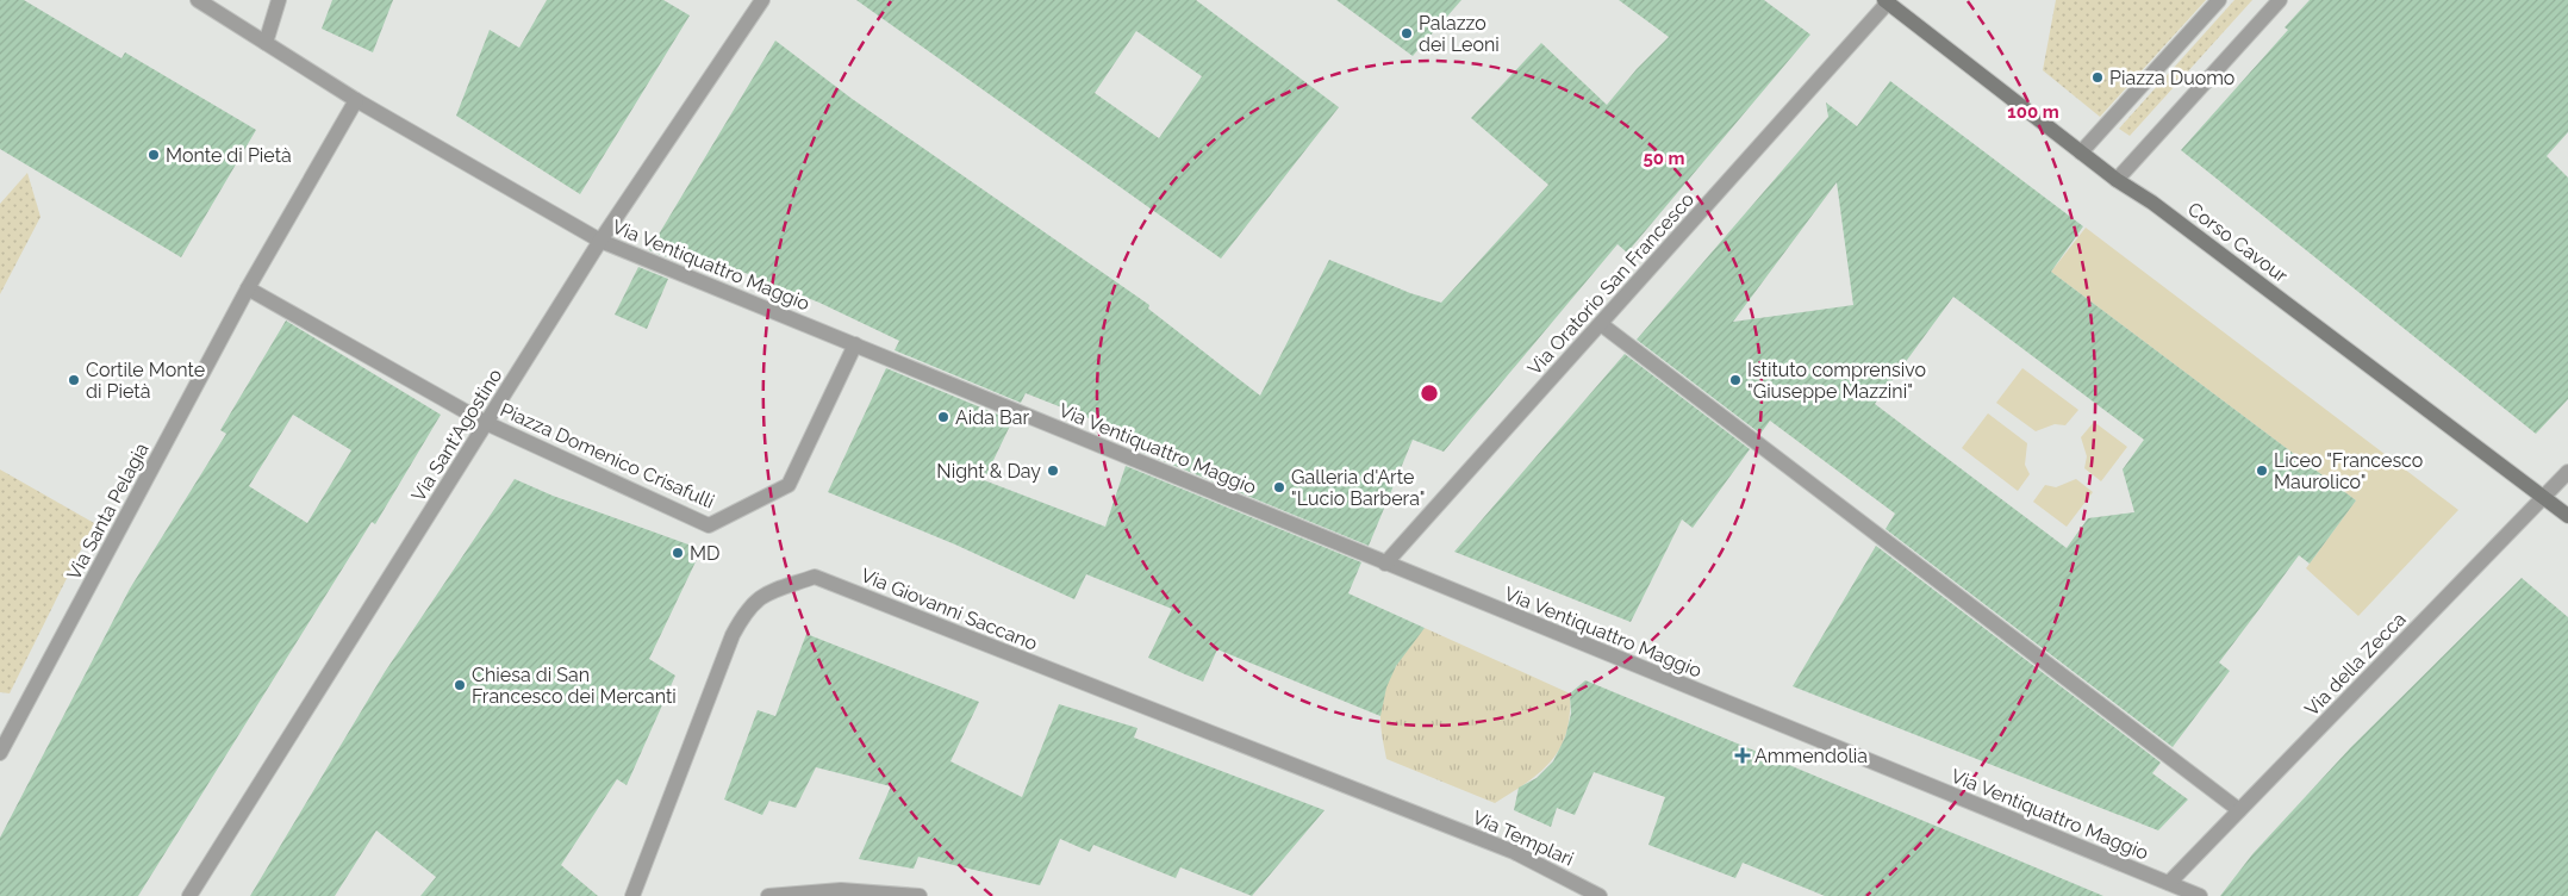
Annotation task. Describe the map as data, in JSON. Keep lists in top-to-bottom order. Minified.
{"streets":{"main road":["Corso Cavour"],"street":["Via Ventiquattro Maggio","Via Oratorio San Francesco","Via Sant'Agostino","Piazza Domenico Crisafulli","Via Santa Pelagia","Via Giovanni Saccano","Via della Zecca","Via Templari"]},"crossings":[["Corso Cavour","Via Oratorio San Francesco"],["Corso Cavour","Via della Zecca"],["Via Ventiquattro Maggio","Via Oratorio San Francesco"],["Via Ventiquattro Maggio","Via Sant'Agostino"],["Via Ventiquattro Maggio","Piazza Domenico Crisafulli"],["Via Ventiquattro Maggio","Via della Zecca"],["Via Sant'Agostino","Piazza Domenico Crisafulli"],["Piazza Domenico Crisafulli","Via Santa Pelagia"],["Via Giovanni Saccano","Via Templari"]],"places":{"other":["Palazzo dei Leoni","Piazza Duomo","Monte di Pietà","Cortile Monte di Pietà","Istituto comprensivo \"Giuseppe Mazzini\"","Aida Bar","Night & Day","Liceo \"Francesco Maurolico\"","Galleria d'Arte \"Lucio Barbera\"","MD","Chiesa di San Francesco dei Mercanti"],"health":["Ammendolia"]},"rings":["100 m","50 m"]}
